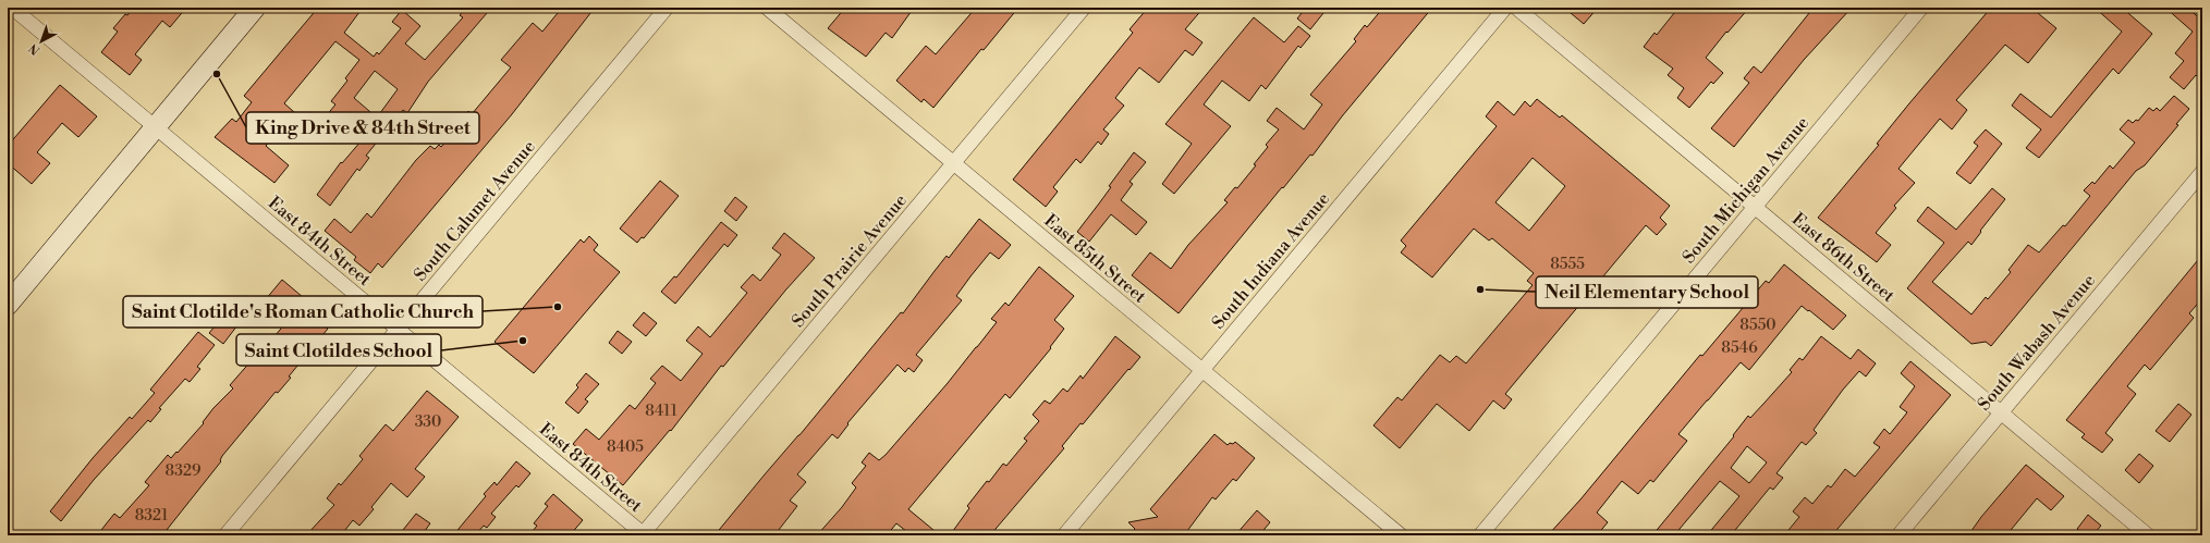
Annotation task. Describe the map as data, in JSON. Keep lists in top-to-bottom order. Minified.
{"streets":{"street":["South Michigan Avenue","South Calumet Avenue","East 84th Street","East 86th Street","East 85th Street","South Prairie Avenue","South Indiana Avenue","South Wabash Avenue"]},"crossings":[["South Michigan Avenue","East 86th Street"],["South Calumet Avenue","East 84th Street"],["East 84th Street","South Prairie Avenue"],["East 86th Street","South Wabash Avenue"],["East 85th Street","South Prairie Avenue"],["East 85th Street","South Indiana Avenue"]],"places":["King Drive & 84th Street","Neil Elementary School","Saint Clotilde's Roman Catholic Church","Saint Clotildes School"],"house_numbers":["8555","8550","8546","8411","330","8405","8329","8321"],"north":"bottom left"}
